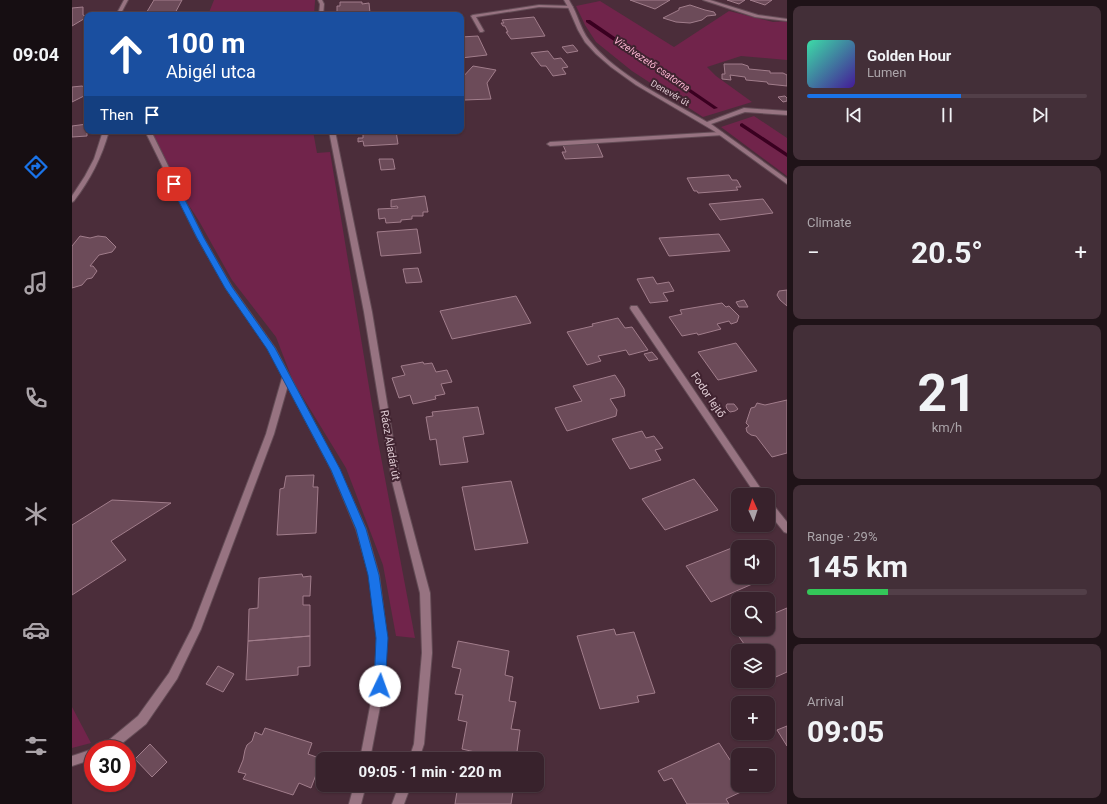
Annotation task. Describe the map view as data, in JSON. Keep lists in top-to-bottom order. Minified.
{"streets":{"street":["Denevér út","Fodor lejtő","Rácz Aladár út"]},"water":["Vízelvezető csatorna"],"north":"top","page":{"tabs":"09:04","turn":["100 m","Abigél utca"],"song":["Golden Hour","Lumen"],"then":"Then","tile":["Climate",["21","km/h"],["Range · 29%","145 km"],["Arrival","09:05"]],"heat":["−","20.5°","+"],"map_buttons":["+","−"],"limit":"30","trip":"09:05 · 1 min · 220 m"}}
